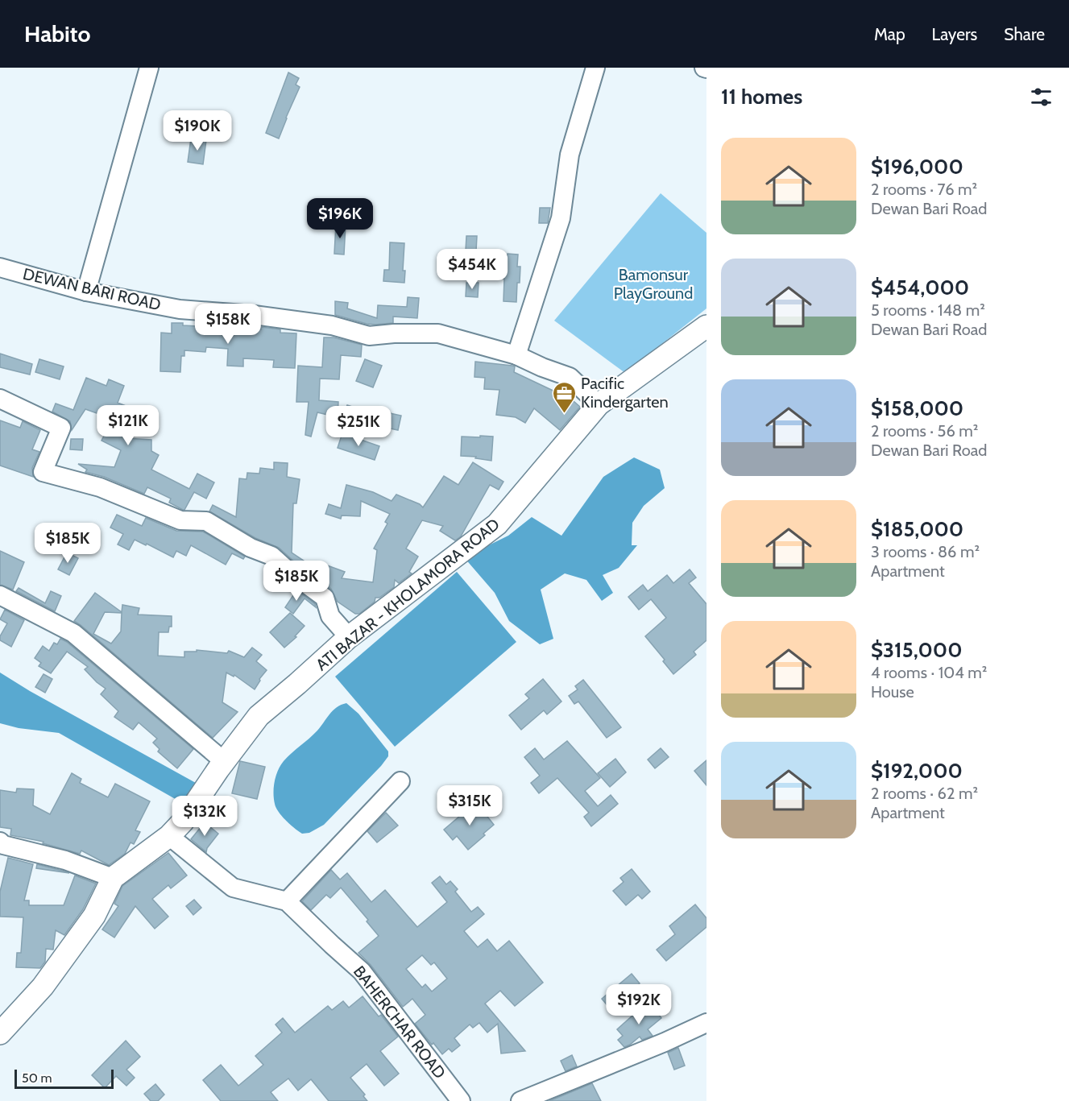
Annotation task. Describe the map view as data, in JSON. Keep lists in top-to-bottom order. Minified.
{"streets":{"main road":["ATI BAZAR - KHOLAMORA ROAD"],"street":["DEWAN BARI ROAD","BAHERCHAR ROAD"]},"crossings":[["DEWAN BARI ROAD","ATI BAZAR - KHOLAMORA ROAD"],["ATI BAZAR - KHOLAMORA ROAD","BAHERCHAR ROAD"]],"parks":["Bamonsur PlayGround"],"places":{"office":["Pacific Kindergarten"]},"scale_bar":"50 m","page":{"header":"Habito","nav":["Map","Layers","Share"],"heading":"11 homes","price":["$190K","$196K","$454K","$158K","$121K","$251K","$185K","$185K","$315K","$132K","$192K"],"list":[{"name":"$196,000","note":"2 rooms · 76 m² · Dewan Bari Road"},{"name":"$454,000","note":"5 rooms · 148 m² · Dewan Bari Road"},{"name":"$158,000","note":"2 rooms · 56 m² · Dewan Bari Road"},{"name":"$185,000","note":"3 rooms · 86 m² · Apartment"},{"name":"$315,000","note":"4 rooms · 104 m² · House"},{"name":"$192,000","note":"2 rooms · 62 m² · Apartment"}],"scale":"50 m"}}
